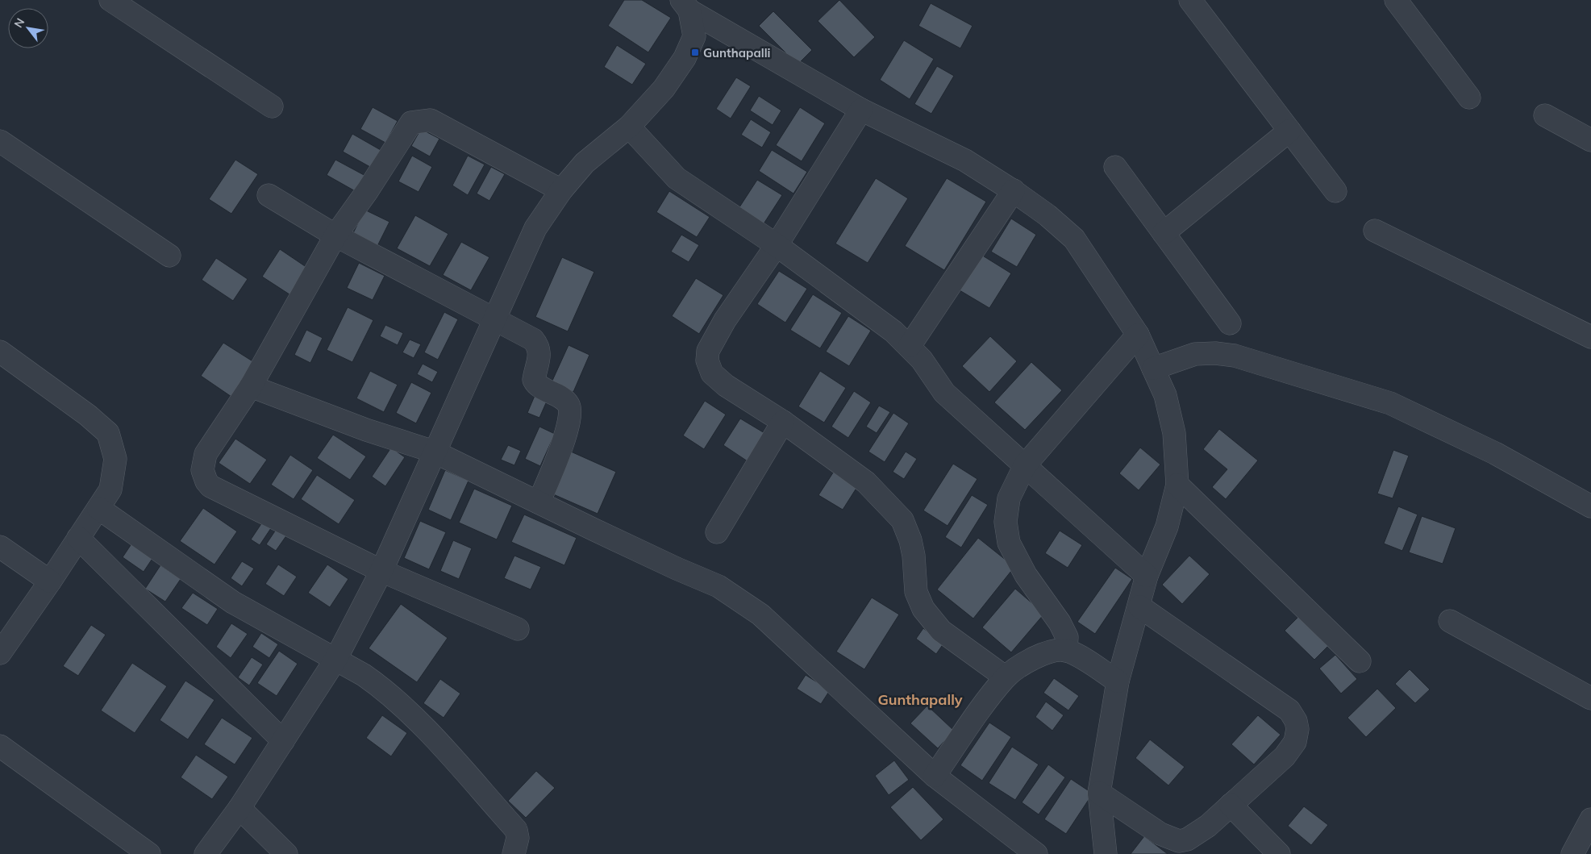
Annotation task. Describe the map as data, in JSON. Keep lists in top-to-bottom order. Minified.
{"districts":["Gunthapally"],"places":{"transit":["Gunthapalli"]},"north":"top left"}
